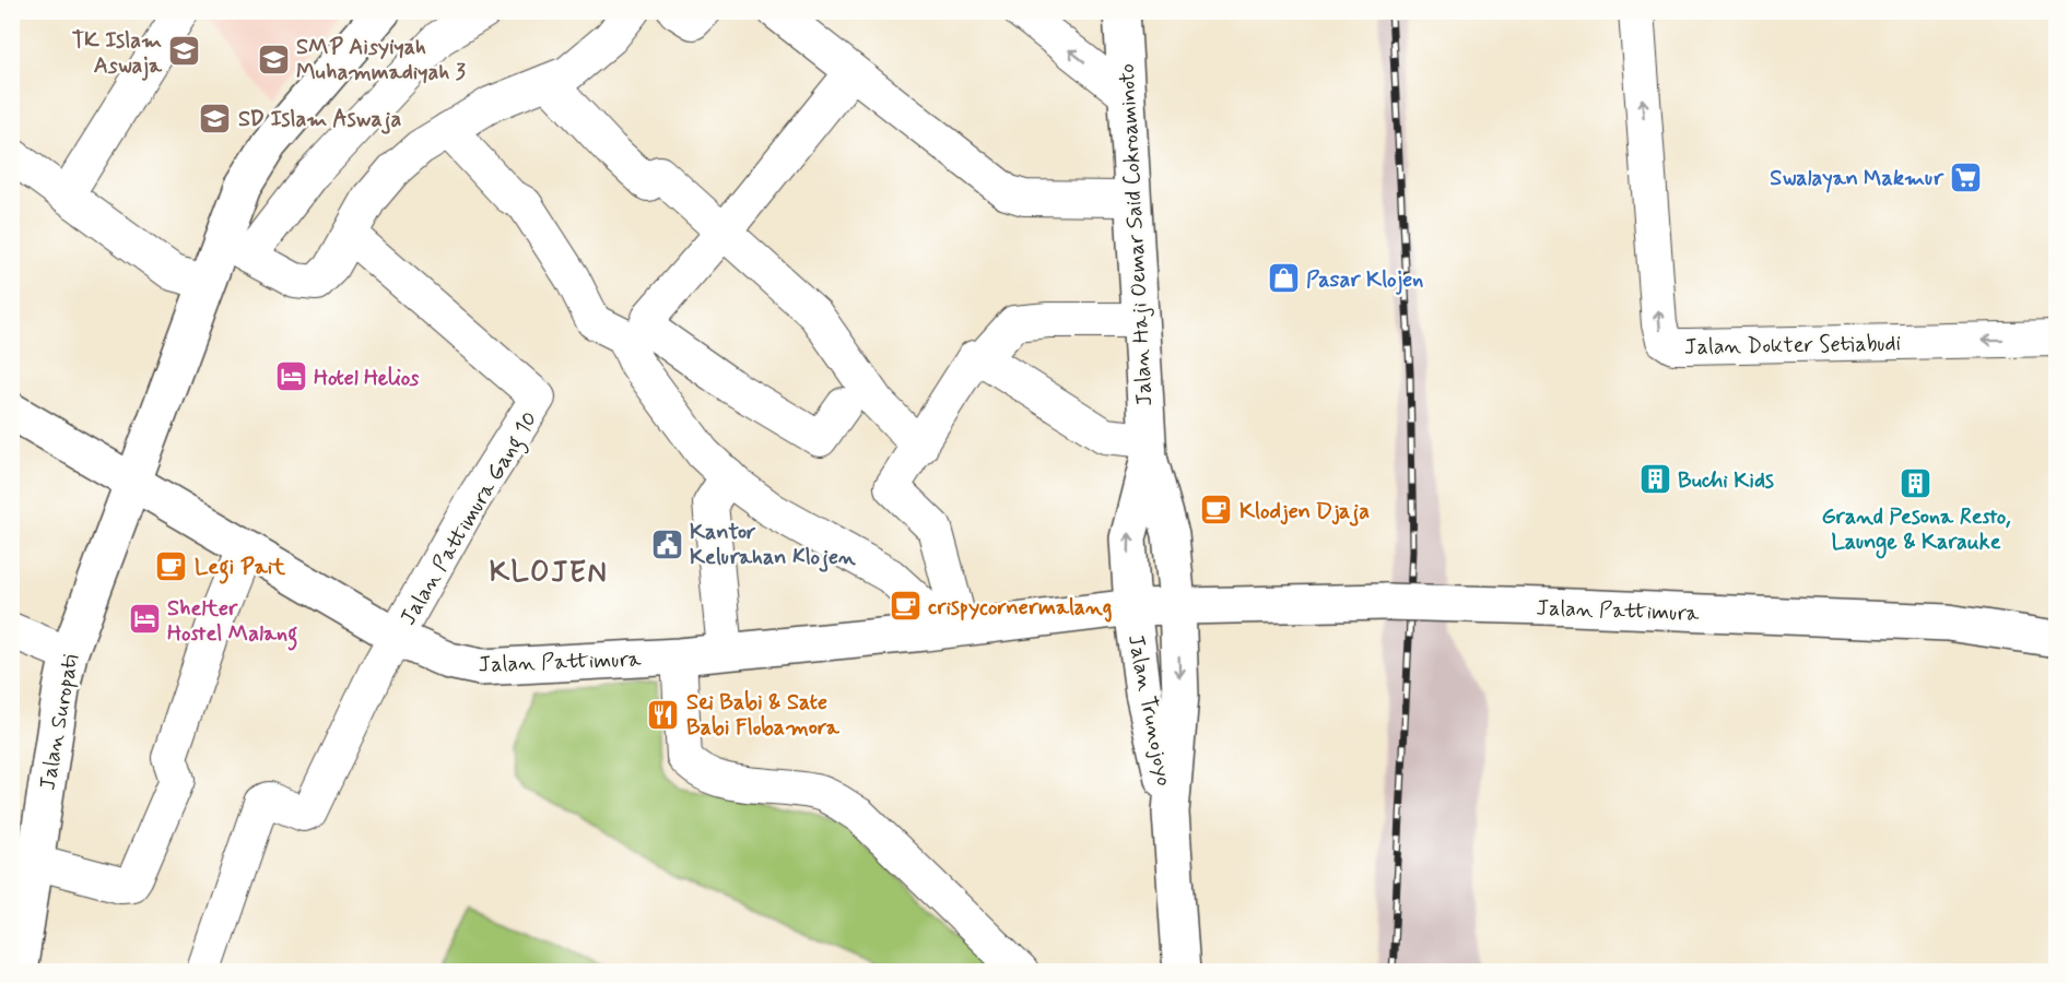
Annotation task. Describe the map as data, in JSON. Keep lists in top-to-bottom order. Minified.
{"streets":{"main road":["Jalan Haji Oemar Said Cokroaminoto","Jalan Pattimura","Jalan Trunojoyo","Jalan Suropati"],"street":["Jalan Dokter Setiabudi","Jalan Pattimura Gang 10"]},"crossings":[["Jalan Haji Oemar Said Cokroaminoto","Jalan Pattimura"],["Jalan Haji Oemar Said Cokroaminoto","Jalan Trunojoyo"],["Jalan Pattimura Gang 10","Jalan Pattimura"],["Jalan Pattimura","Jalan Trunojoyo"],["Jalan Pattimura","Jalan Suropati"]],"districts":["KLOJEN"],"places":{"school or university":["TK Islam Aswaja","SMP Aisyiyah Muhammadiyah 3","SD Islam Aswaja"],"supermarket":["Swalayan Makmur"],"shop":["Pasar Klojen"],"hotel":["Hotel Helios","Shelter Hostel Malang"],"building":["Buchi Kids","Grand Pesona Resto, Launge & Karauke"],"cafe":["Klodjen Djaja","Legi Pait","crispycornermalang"],"public building":["Kantor Kelurahan Klojen"],"restaurant":["Sei Babi & Sate Babi Flobamora"]}}
